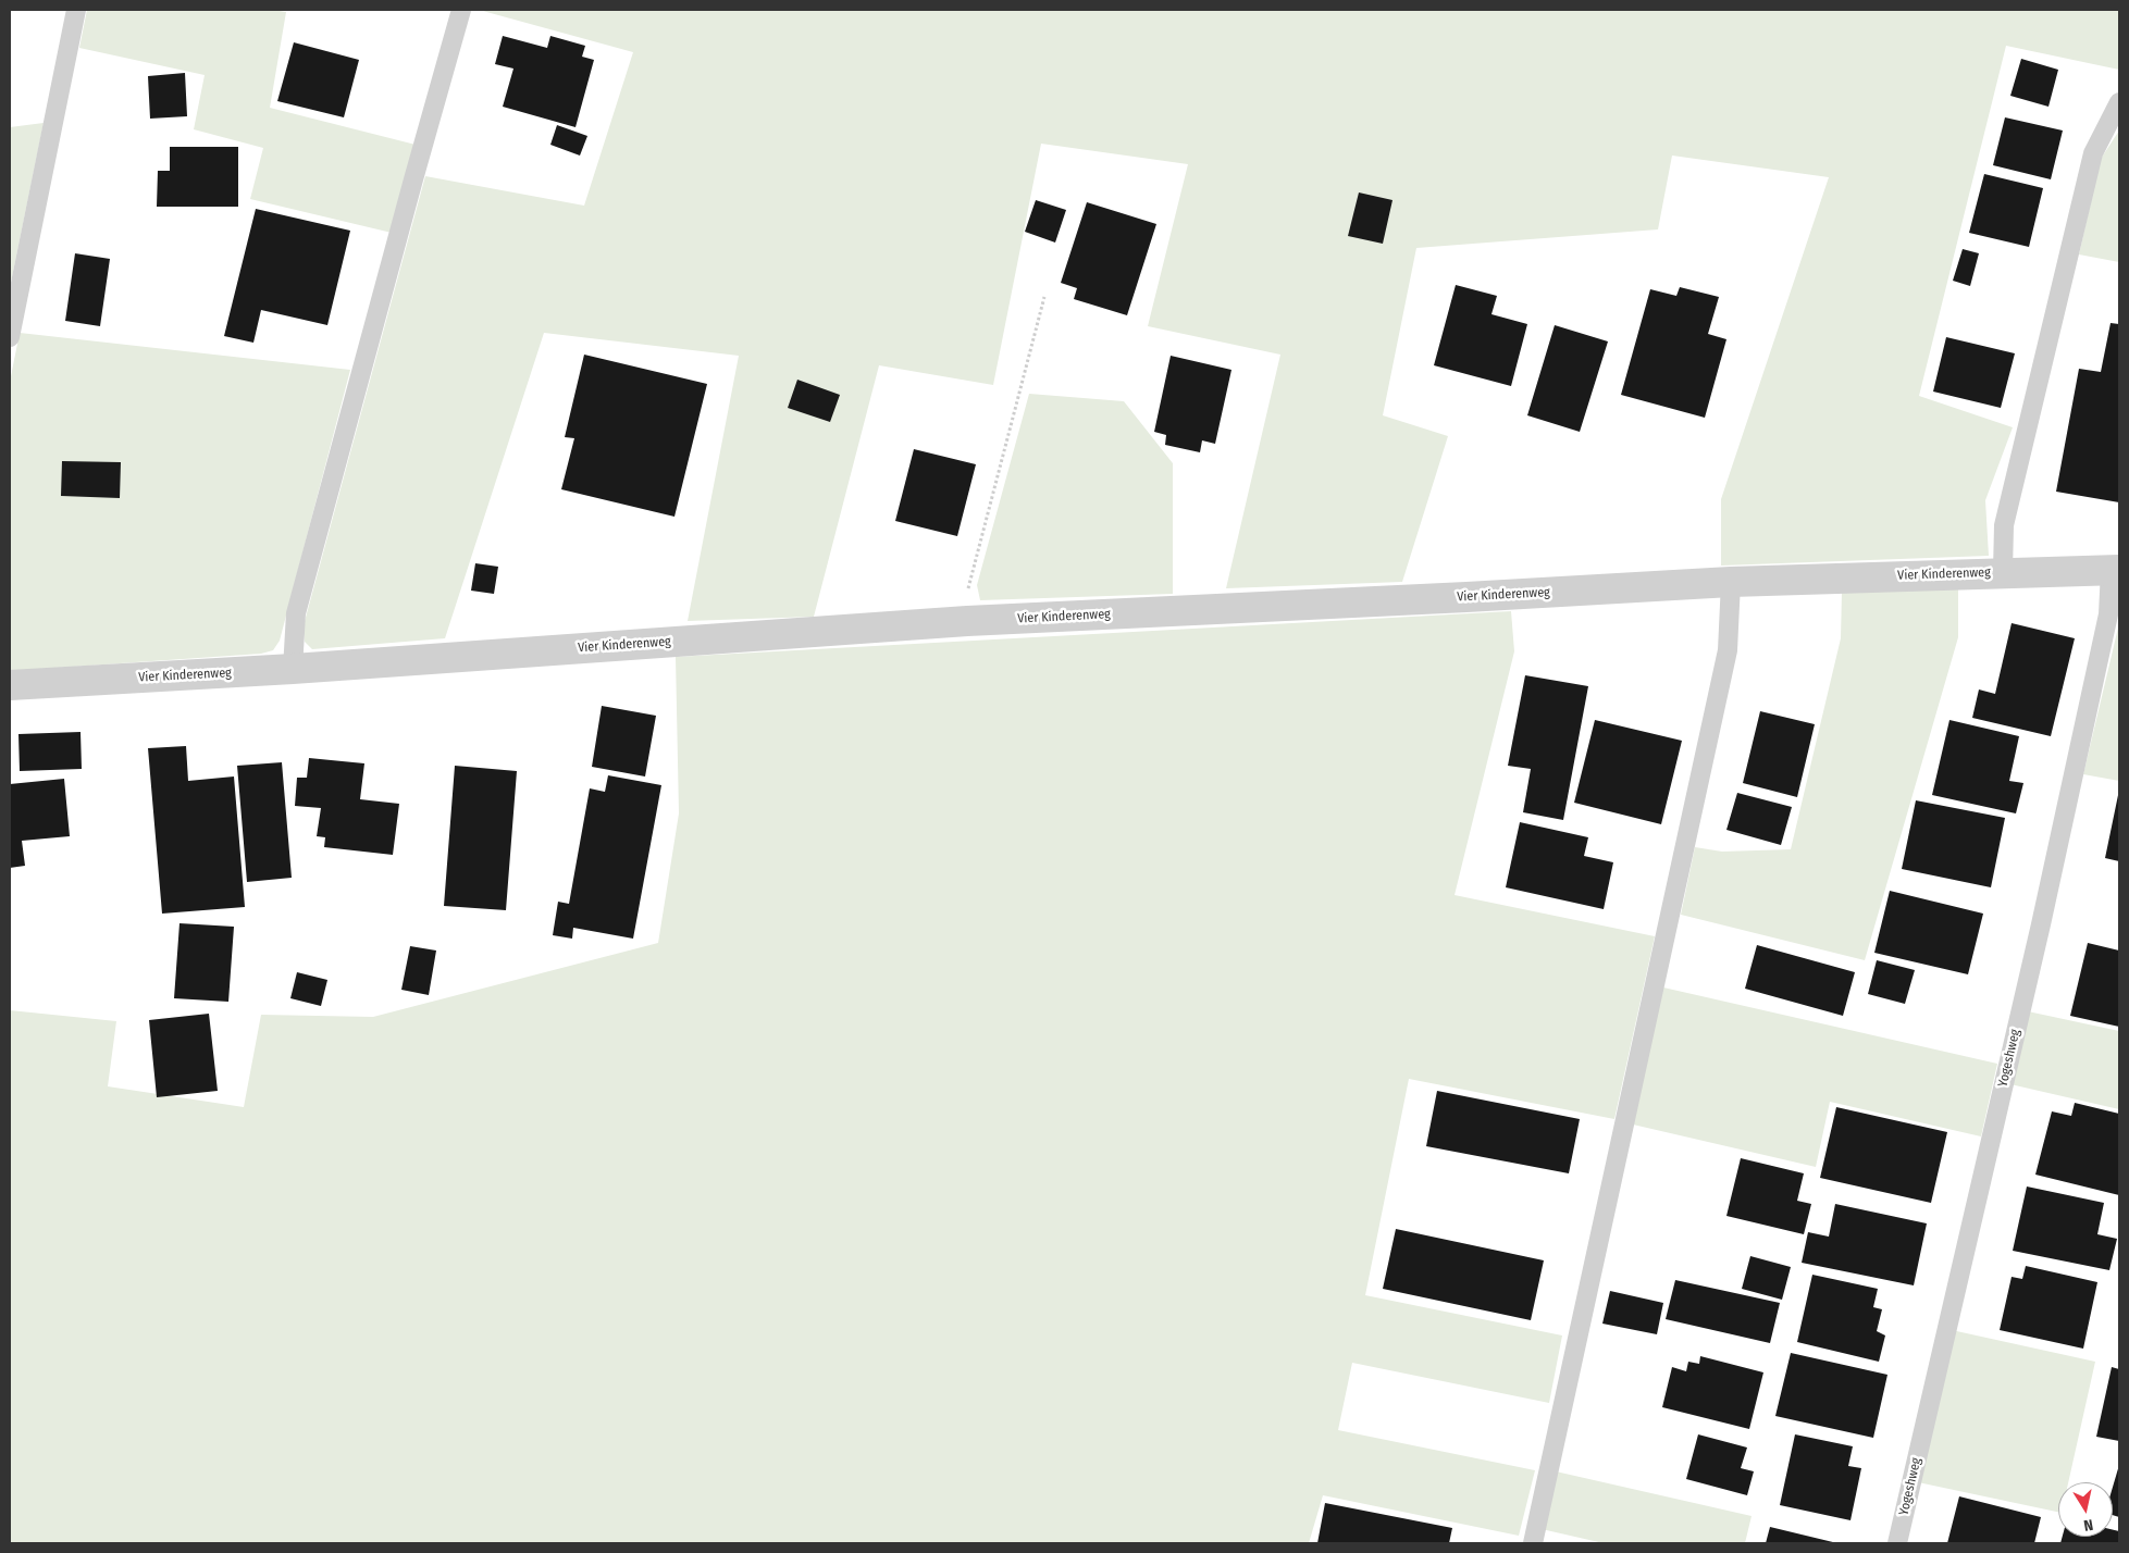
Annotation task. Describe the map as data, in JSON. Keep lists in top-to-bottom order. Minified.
{"streets":{"street":["Vier Kinderenweg"],"lane":["Yogeshweg"]},"crossings":[["Vier Kinderenweg","Yogeshweg"]],"north":"bottom"}
